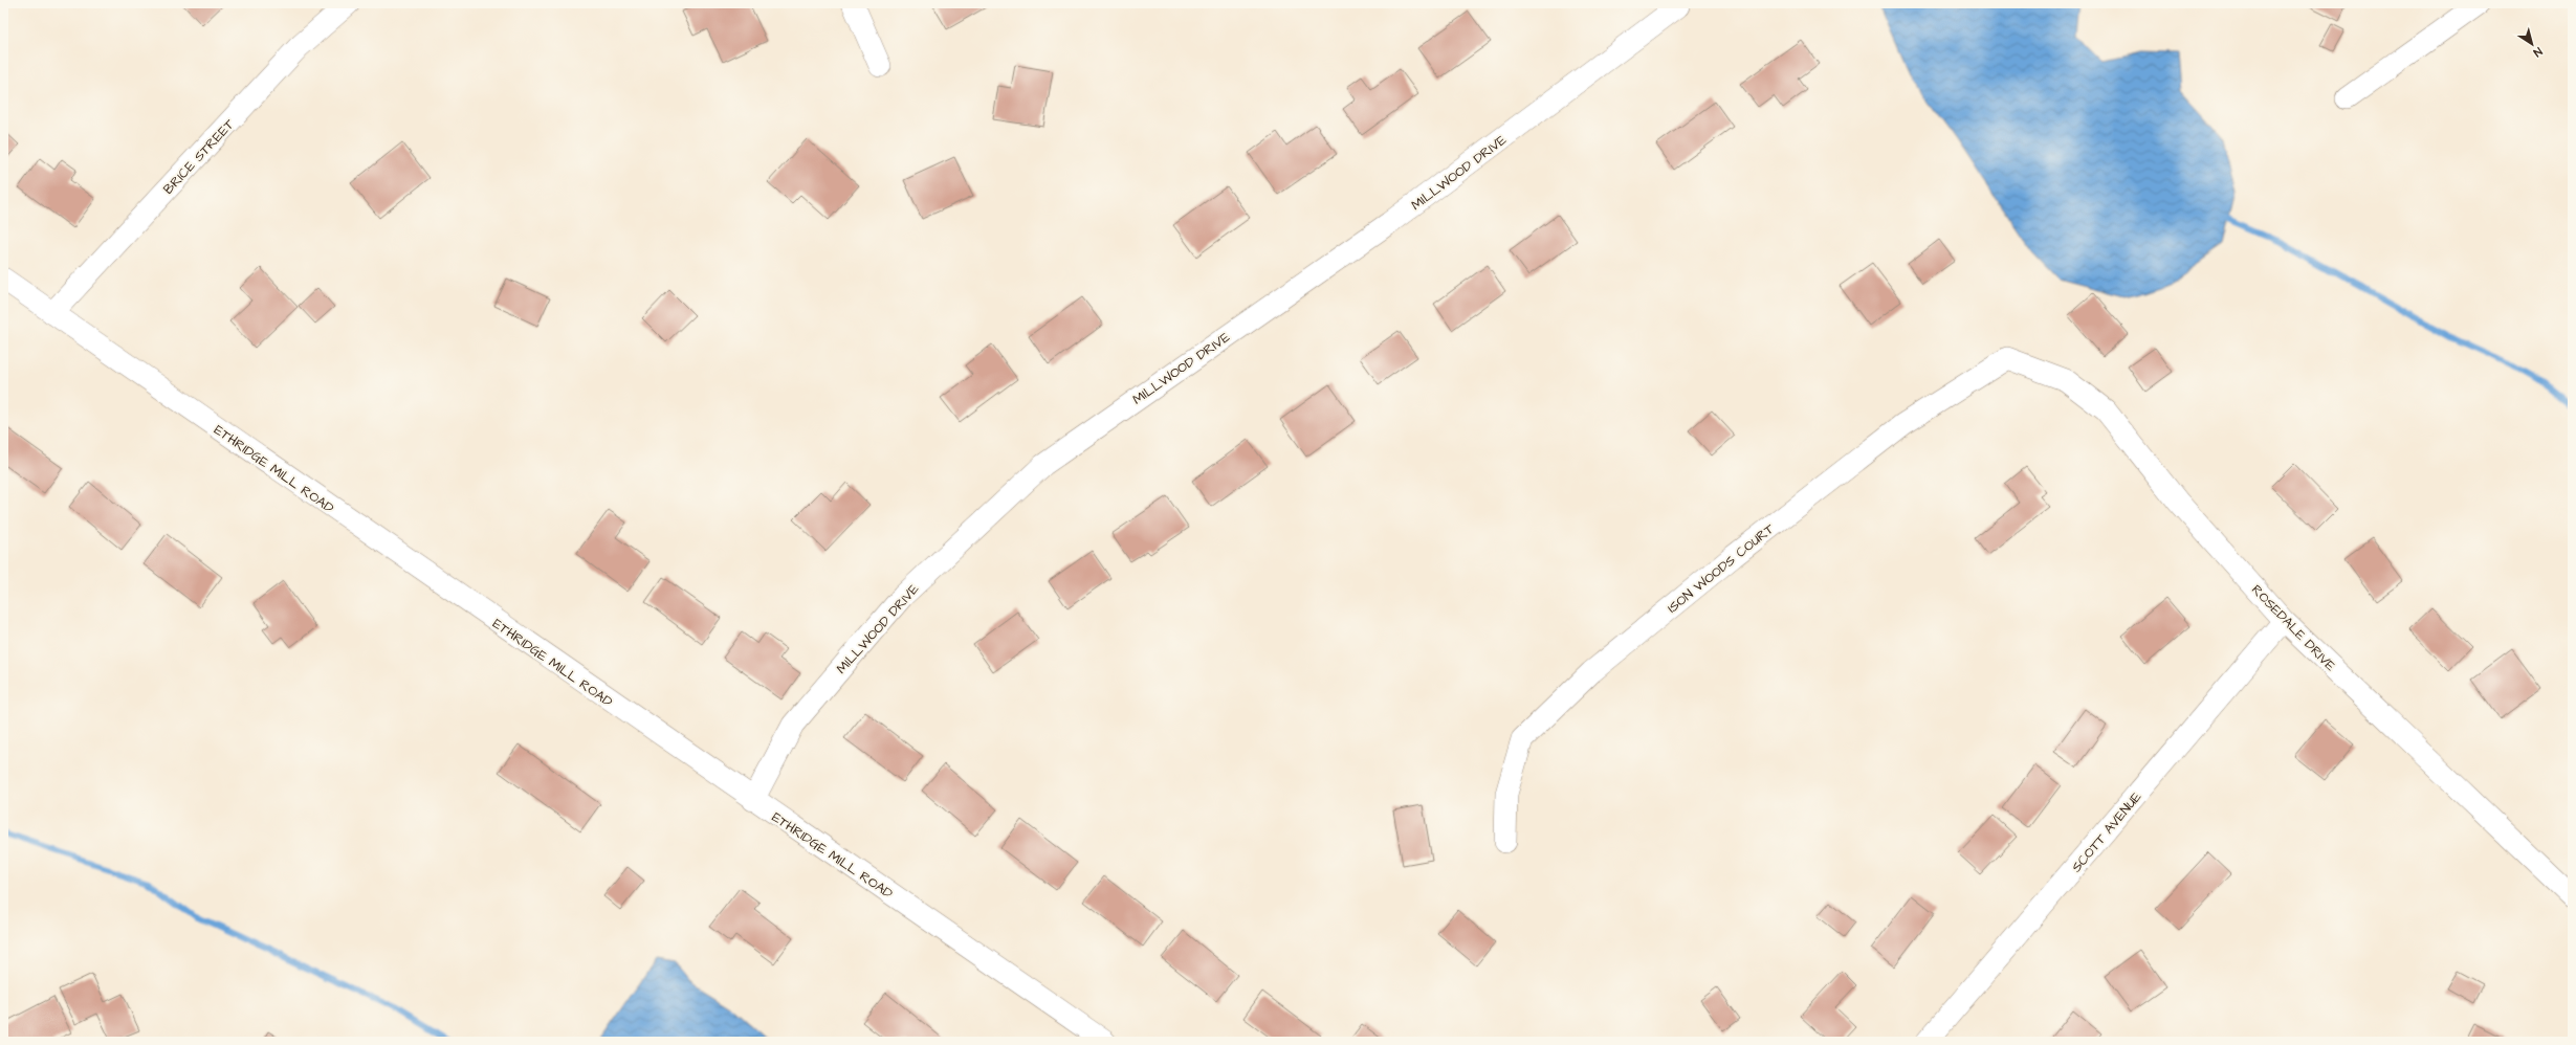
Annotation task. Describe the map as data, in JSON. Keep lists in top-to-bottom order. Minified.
{"streets":{"street":["BRICE STREET","MILLWOOD DRIVE","ETHRIDGE MILL ROAD","ISON WOODS COURT","ROSEDALE DRIVE","SCOTT AVENUE"]},"crossings":[["BRICE STREET","ETHRIDGE MILL ROAD"],["MILLWOOD DRIVE","ETHRIDGE MILL ROAD"],["ISON WOODS COURT","ROSEDALE DRIVE"],["ROSEDALE DRIVE","SCOTT AVENUE"]],"north":"bottom right"}
